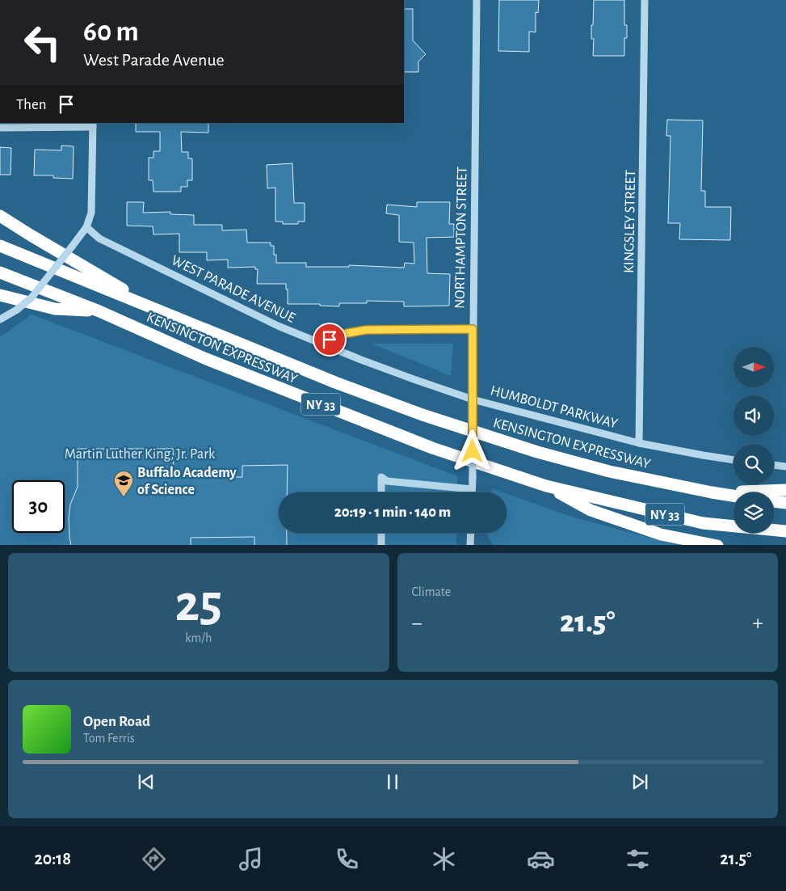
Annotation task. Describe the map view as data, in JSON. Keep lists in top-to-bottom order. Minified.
{"streets":{"highway":["KENSINGTON EXPRESSWAY","NY 33"],"street":["KINGSLEY STREET","NORTHAMPTON STREET","WEST PARADE AVENUE","HUMBOLDT PARKWAY"]},"crossings":[["KINGSLEY STREET","HUMBOLDT PARKWAY"],["NORTHAMPTON STREET","HUMBOLDT PARKWAY"],["WEST PARADE AVENUE","HUMBOLDT PARKWAY"]],"parks":["Martin Luther King, Jr. Park"],"places":{"school or university":["Buffalo Academy of Science"]},"north":"right","page":{"turn":["60 m","West Parade Avenue"],"then":"Then","limit":"30","trip":"20:19 · 1 min · 140 m","tile":[["25","km/h"],"Climate"],"heat":["−","21.5°","+"],"song":["Open Road","Tom Ferris"],"tabs":["20:18","21.5°"]}}
